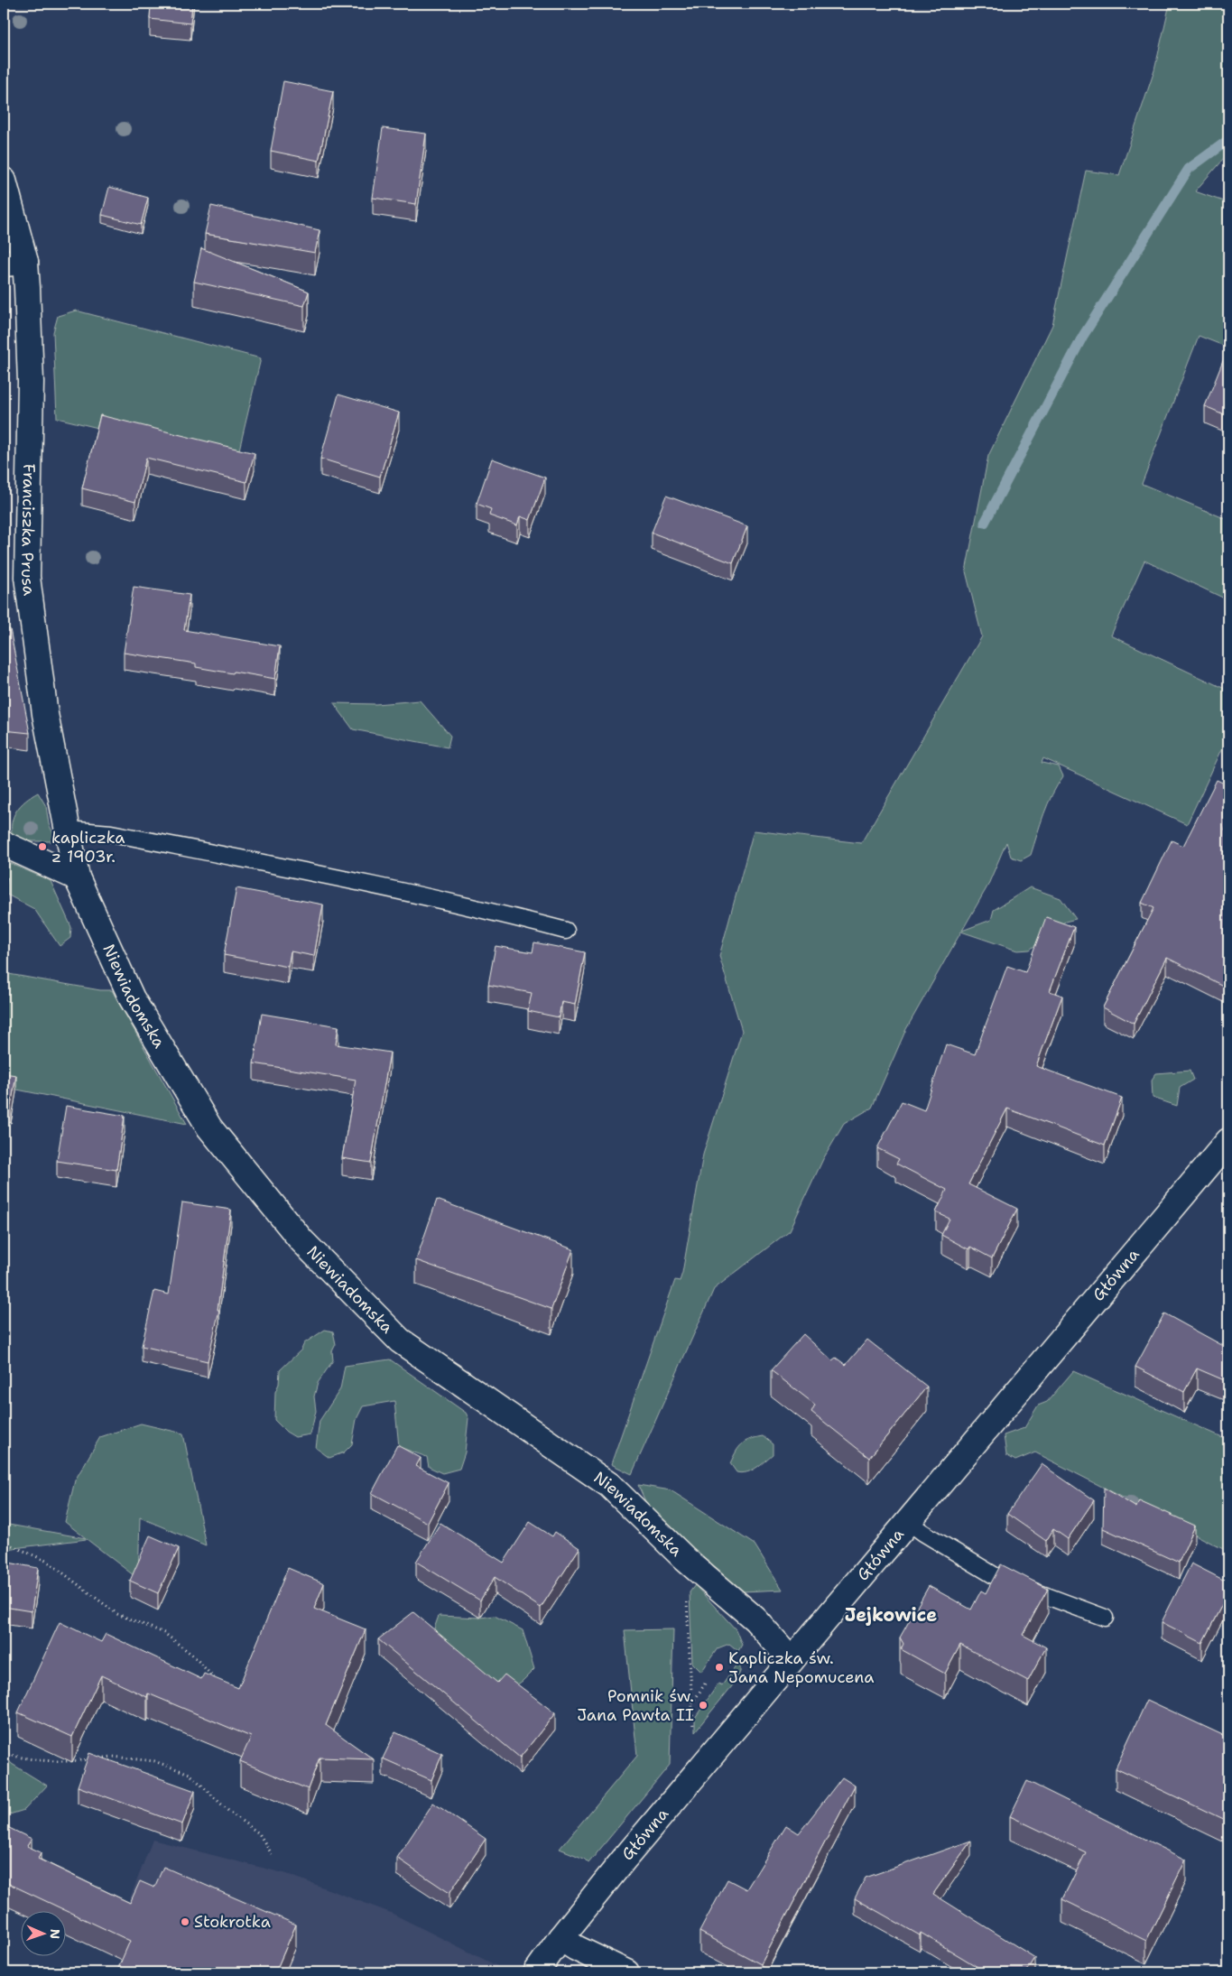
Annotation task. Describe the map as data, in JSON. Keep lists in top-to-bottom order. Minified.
{"streets":{"street":["Franciszka Prusa","Niewiadomska","Główna"]},"crossings":[["Franciszka Prusa","Niewiadomska"],["Niewiadomska","Główna"]],"districts":["Jejkowice"],"places":["kapliczka z 1903r.","Kapliczka św. Jana Nepomucena","Pomnik św. Jana Pawła II","Stokrotka"],"north":"right"}
